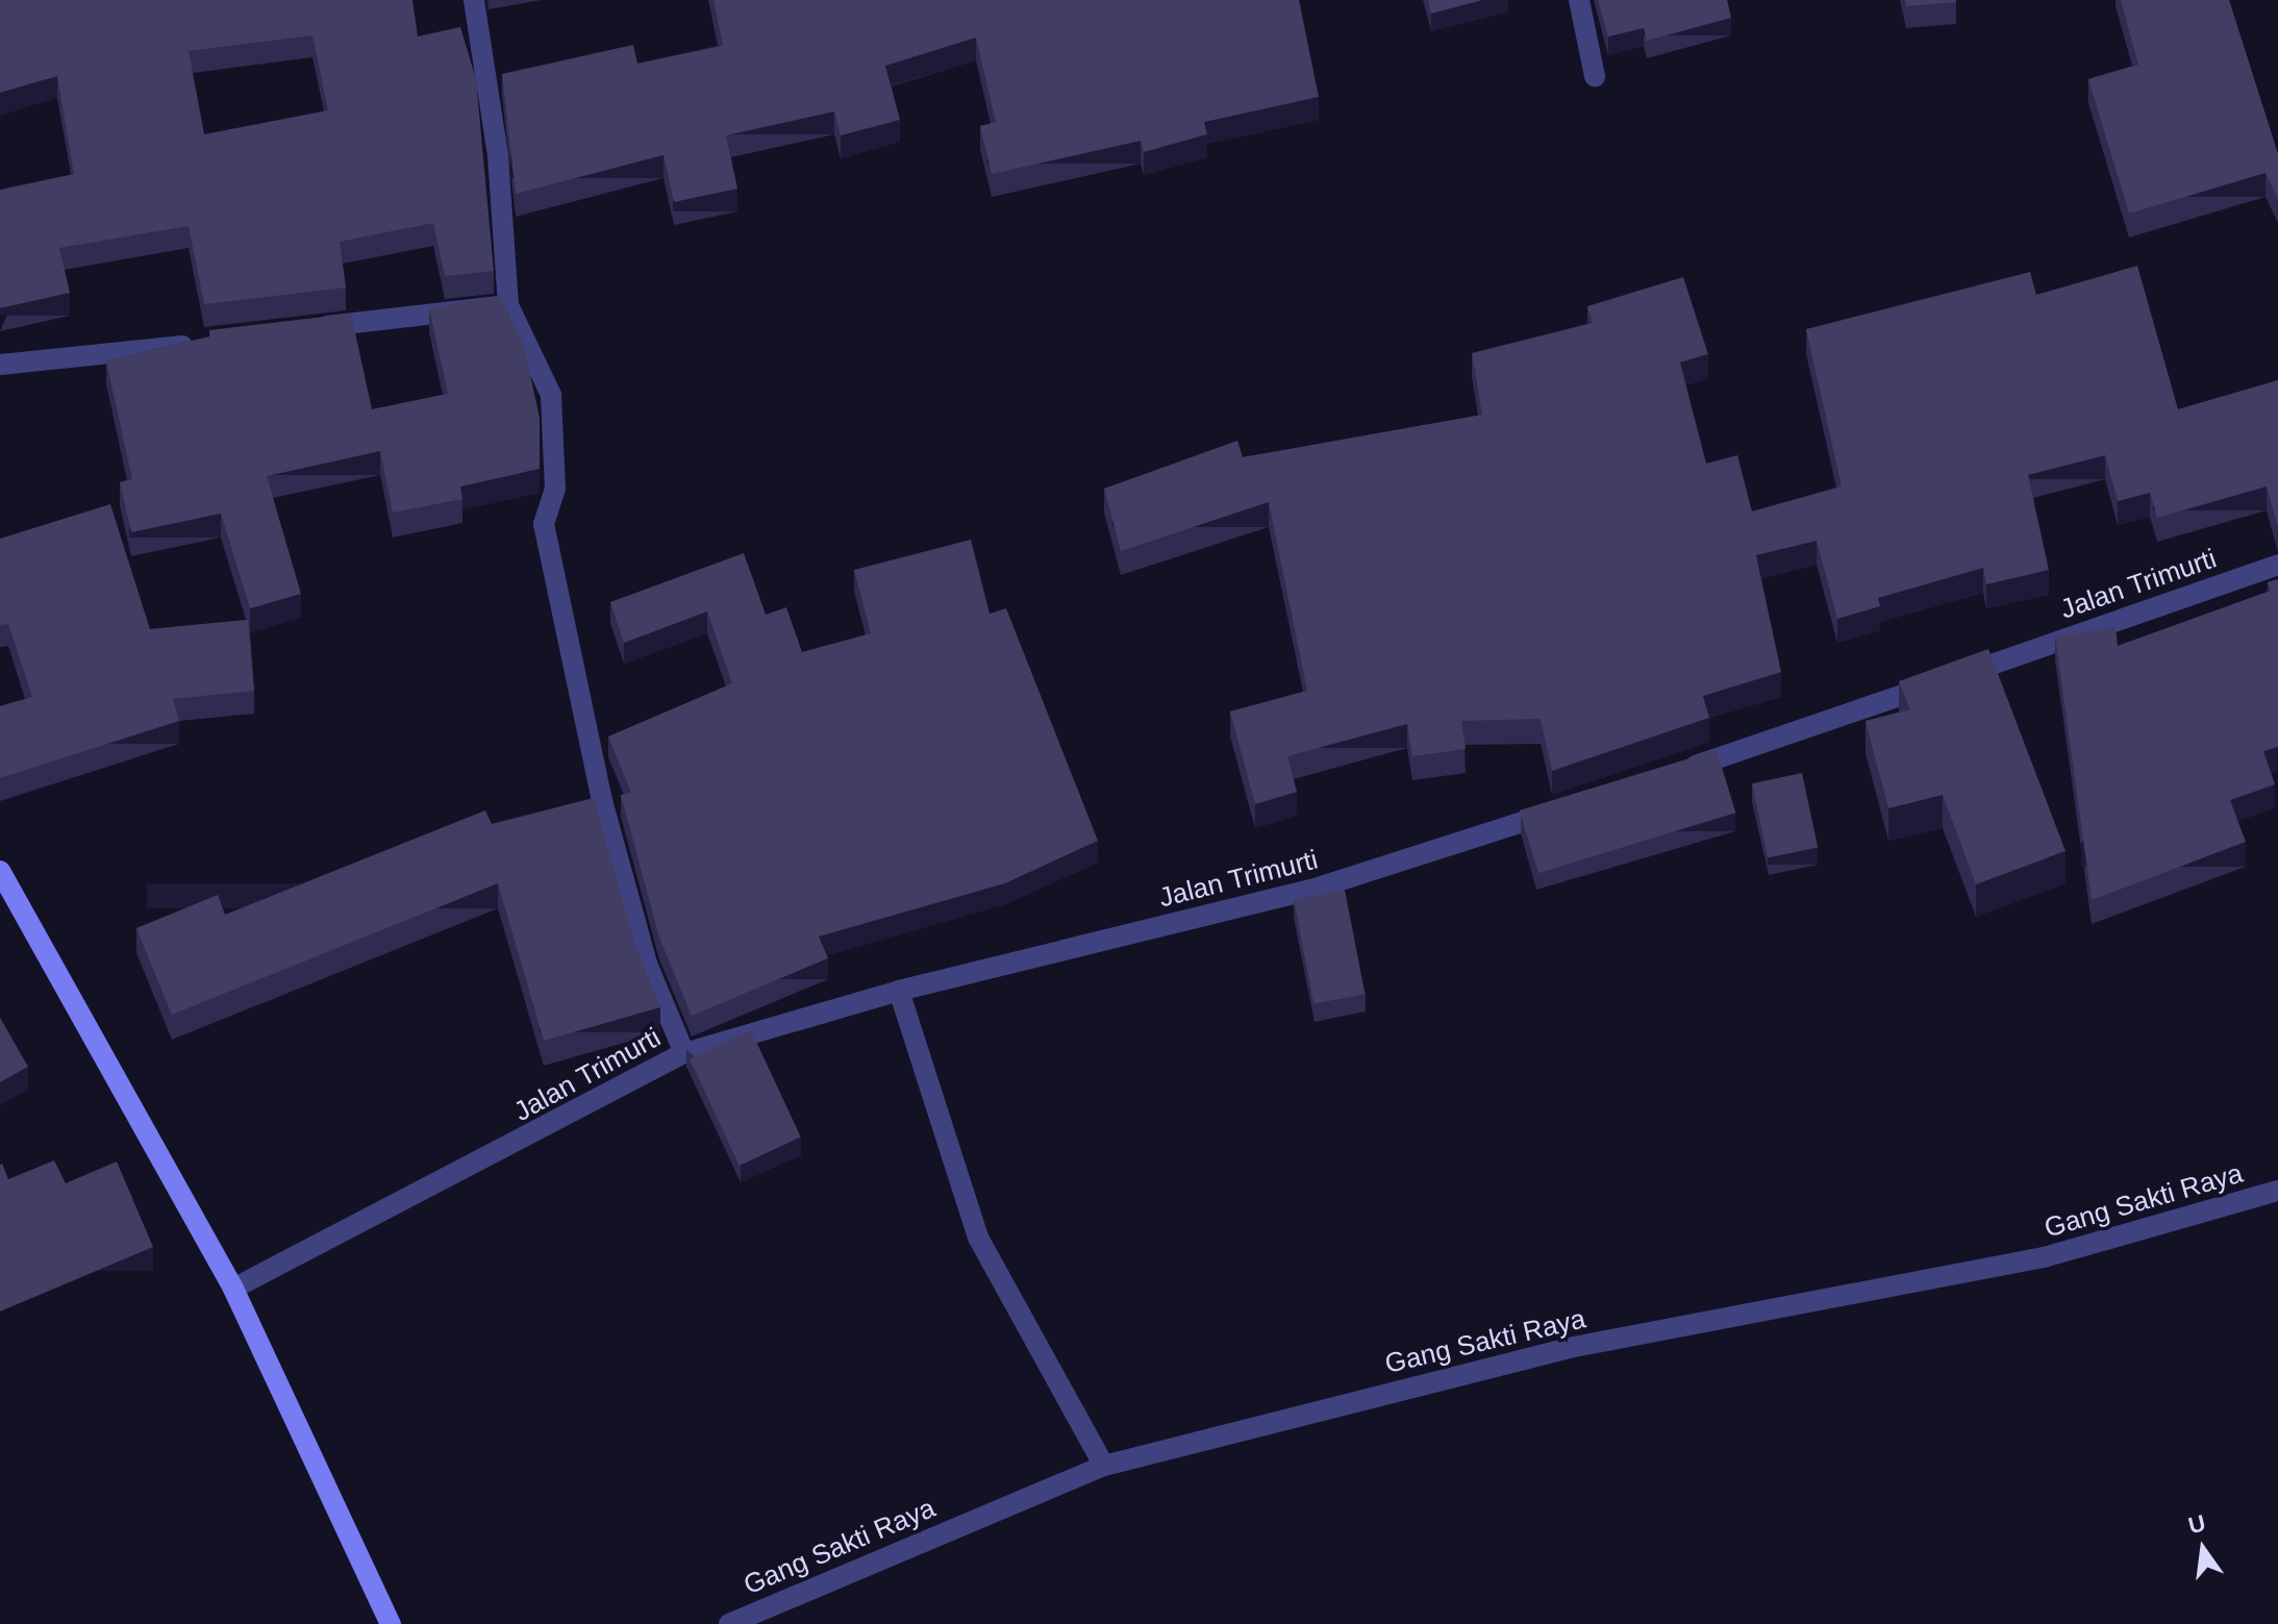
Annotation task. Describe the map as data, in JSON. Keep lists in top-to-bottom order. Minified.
{"streets":{"street":["Jalan Trimurti","Gang Sakti Raya"]},"north":"top"}
